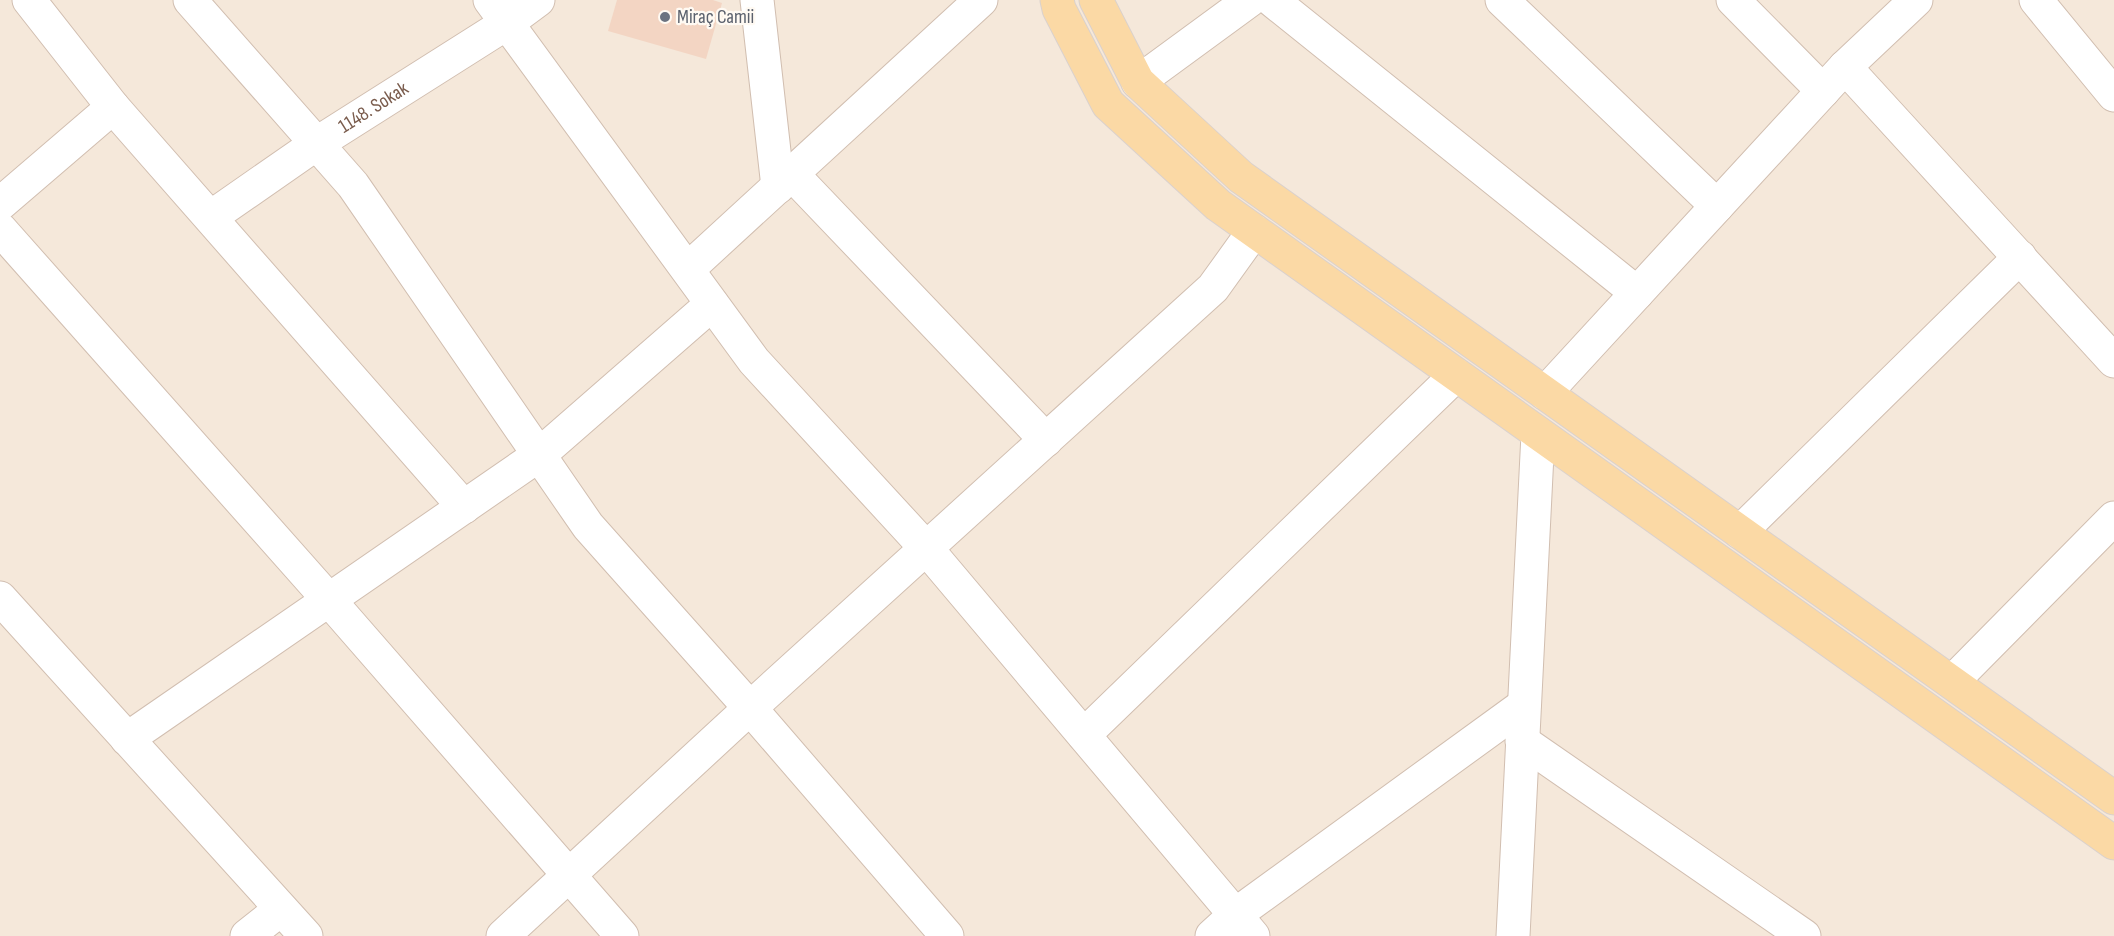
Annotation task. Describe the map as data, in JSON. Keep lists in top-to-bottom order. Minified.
{"streets":{"street":["1148. Sokak"]},"places":["Miraç Camii"]}
